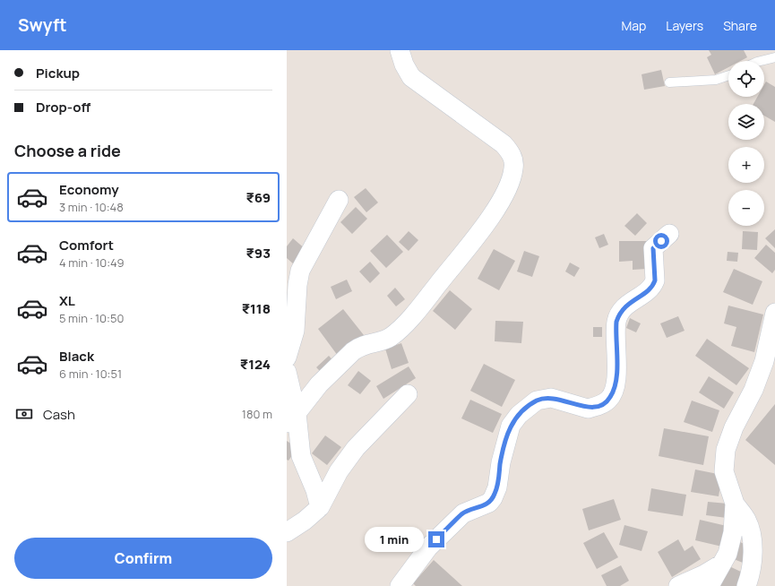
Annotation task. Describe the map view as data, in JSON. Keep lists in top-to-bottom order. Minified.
{"page":{"header":"Swyft","nav":["Map","Layers","Share"],"banner":["Pickup","Drop-off"],"map_buttons":["+","−"],"heading":"Choose a ride","list":[{"name":"Economy","note":"3 min · 10:48","value":"₹69"},{"name":"Comfort","note":"4 min · 10:49","value":"₹93"},{"name":"XL","note":"5 min · 10:50","value":"₹118"},{"name":"Black","note":"6 min · 10:51","value":"₹124"}],"pay":["Cash","180 m"],"bubble":"1 min","buttons":"Confirm"}}
